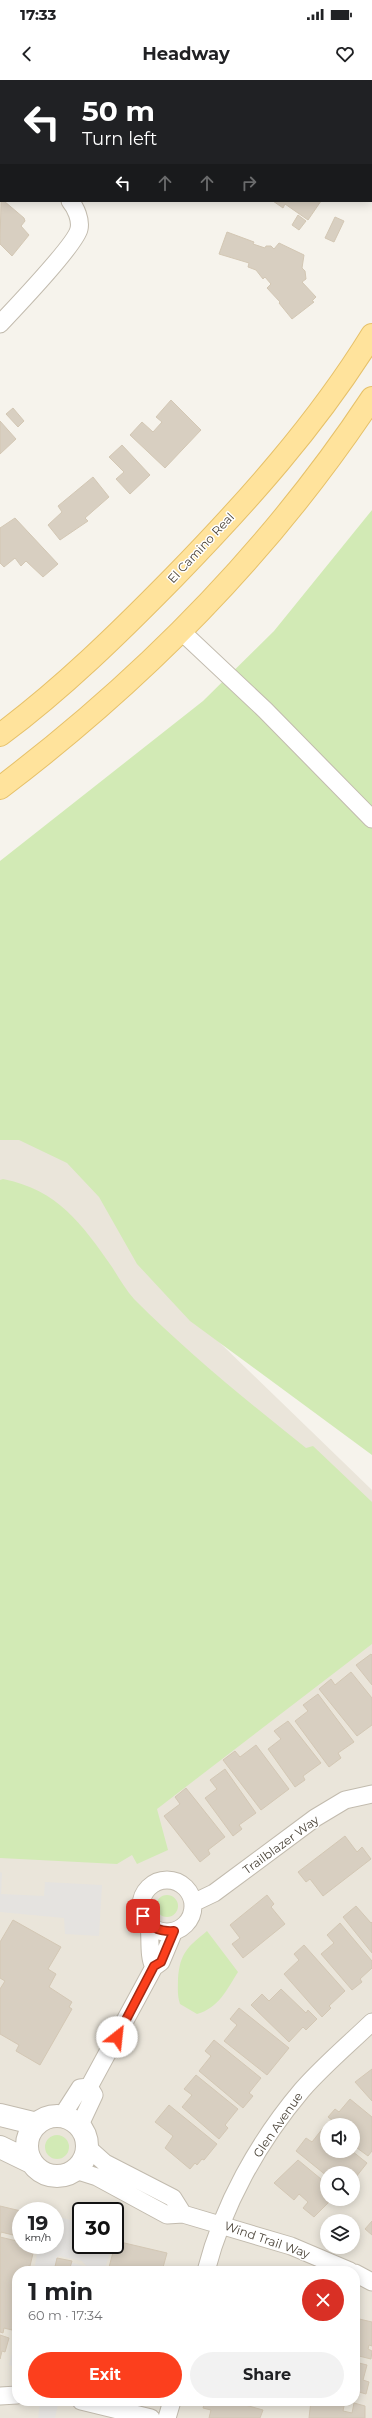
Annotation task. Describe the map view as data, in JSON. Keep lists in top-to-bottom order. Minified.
{"streets":{"main road":["El Camino Real"],"street":["Trailblazer Way","Glen Avenue","Wind Trail Way"]},"crossings":[["Glen Avenue","Wind Trail Way"]],"page":{"status":"17:33","header":"Headway","turn":["50 m","Turn left"],"speed":"19 km/h","limit":"30","heading":["1 min","60 m · 17:34"],"buttons":["Exit","Share"]}}
